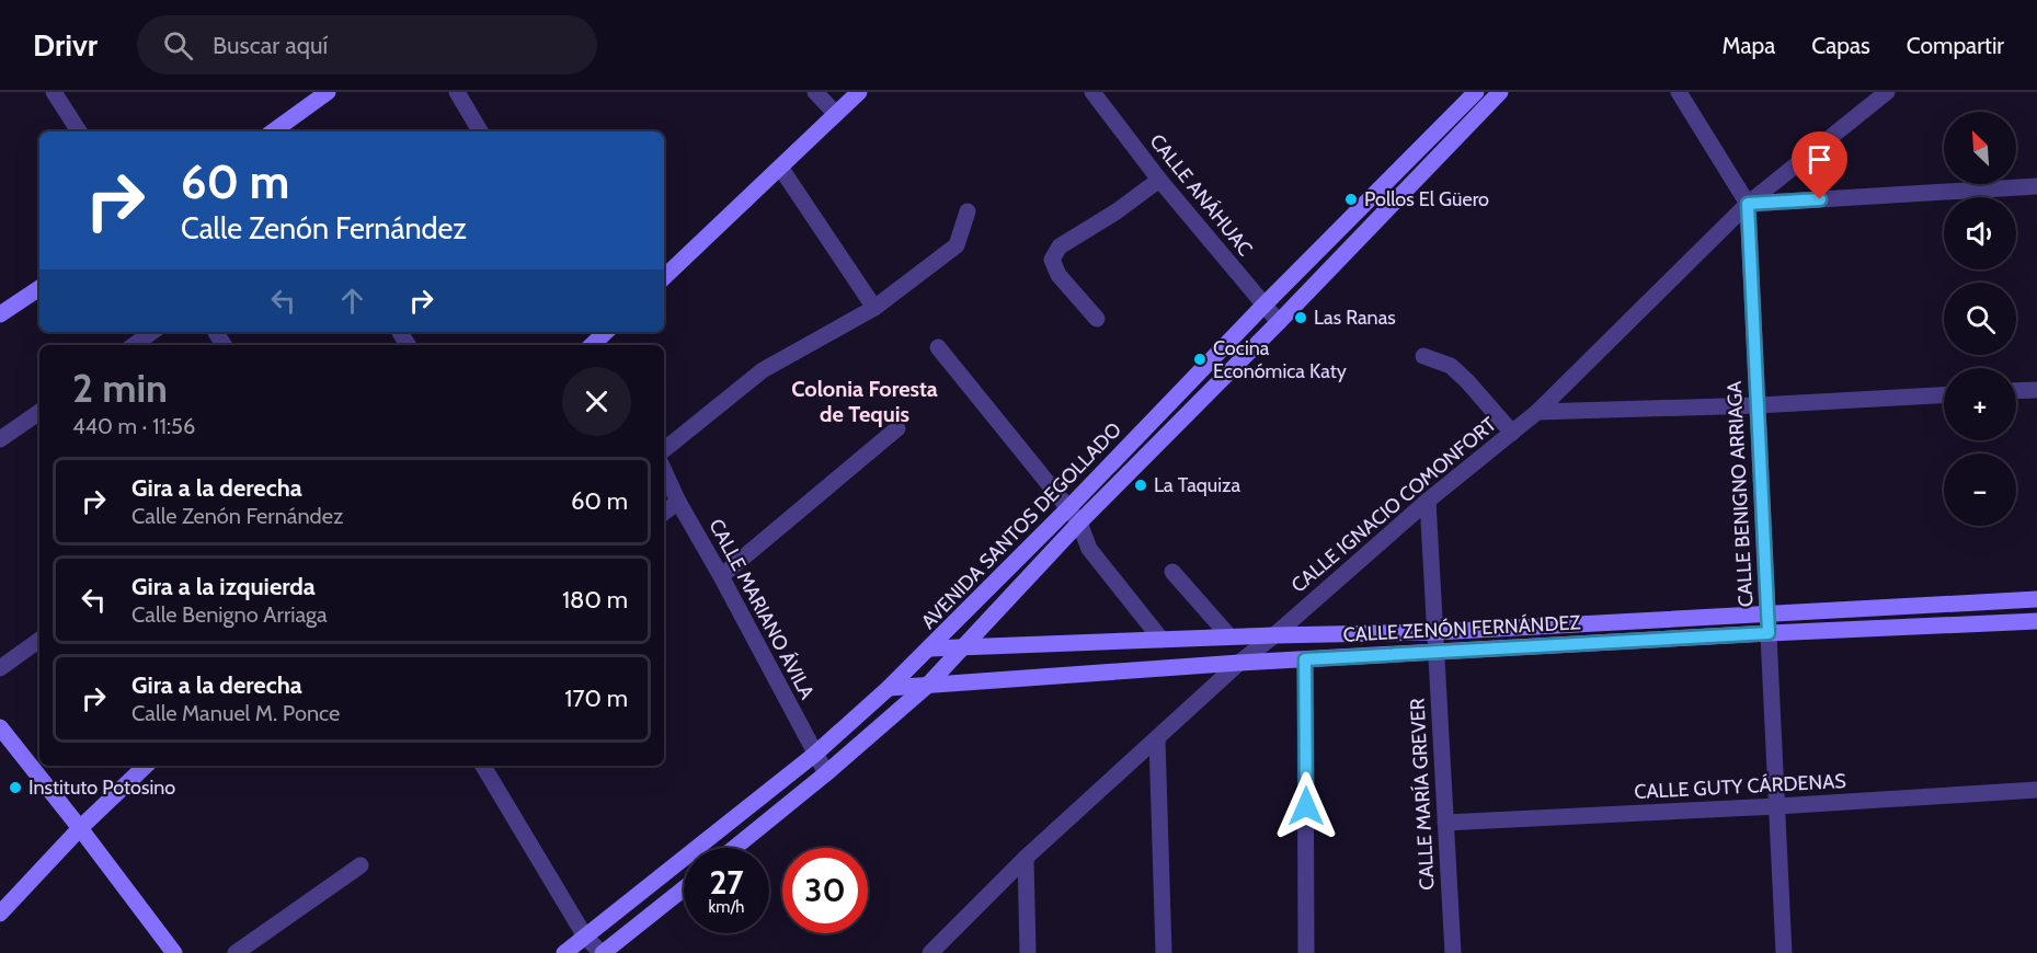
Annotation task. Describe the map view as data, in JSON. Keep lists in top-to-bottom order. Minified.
{"streets":{"street":["CALLE ANÁHUAC","CALLE BENIGNO ARRIAGA","CALLE IGNACIO COMONFORT","AVENIDA SANTOS DEGOLLADO","CALLE MARIANO ÁVILA","CALLE ZENÓN FERNÁNDEZ","CALLE GUTY CÁRDENAS","CALLE MARÍA GREVER"]},"crossings":[["CALLE ANÁHUAC","AVENIDA SANTOS DEGOLLADO"],["CALLE BENIGNO ARRIAGA","CALLE IGNACIO COMONFORT"],["CALLE BENIGNO ARRIAGA","CALLE ZENÓN FERNÁNDEZ"],["CALLE BENIGNO ARRIAGA","CALLE GUTY CÁRDENAS"],["CALLE IGNACIO COMONFORT","CALLE ZENÓN FERNÁNDEZ"],["CALLE IGNACIO COMONFORT","CALLE MARÍA GREVER"],["AVENIDA SANTOS DEGOLLADO","CALLE MARIANO ÁVILA"],["AVENIDA SANTOS DEGOLLADO","CALLE ZENÓN FERNÁNDEZ"],["CALLE ZENÓN FERNÁNDEZ","CALLE MARÍA GREVER"],["CALLE GUTY CÁRDENAS","CALLE MARÍA GREVER"]],"districts":["Colonia Foresta de Tequis"],"places":["Pollos El Güero","Las Ranas","Cocina Económica Katy","La Taquiza","Instituto Potosino"],"north":"top left","page":{"header":"Drivr","search":"Buscar aquí","nav":["Mapa","Capas","Compartir"],"map_buttons":["+","−"],"turn":["60 m","Calle Zenón Fernández"],"heading":["2 min","440 m · 11:56"],"list":[{"name":"Gira a la derecha","note":"Calle Zenón Fernández","value":"60 m"},{"name":"Gira a la izquierda","note":"Calle Benigno Arriaga","value":"180 m"},{"name":"Gira a la derecha","note":"Calle Manuel M. Ponce","value":"170 m"}],"speed":"27 km/h","limit":"30"}}
